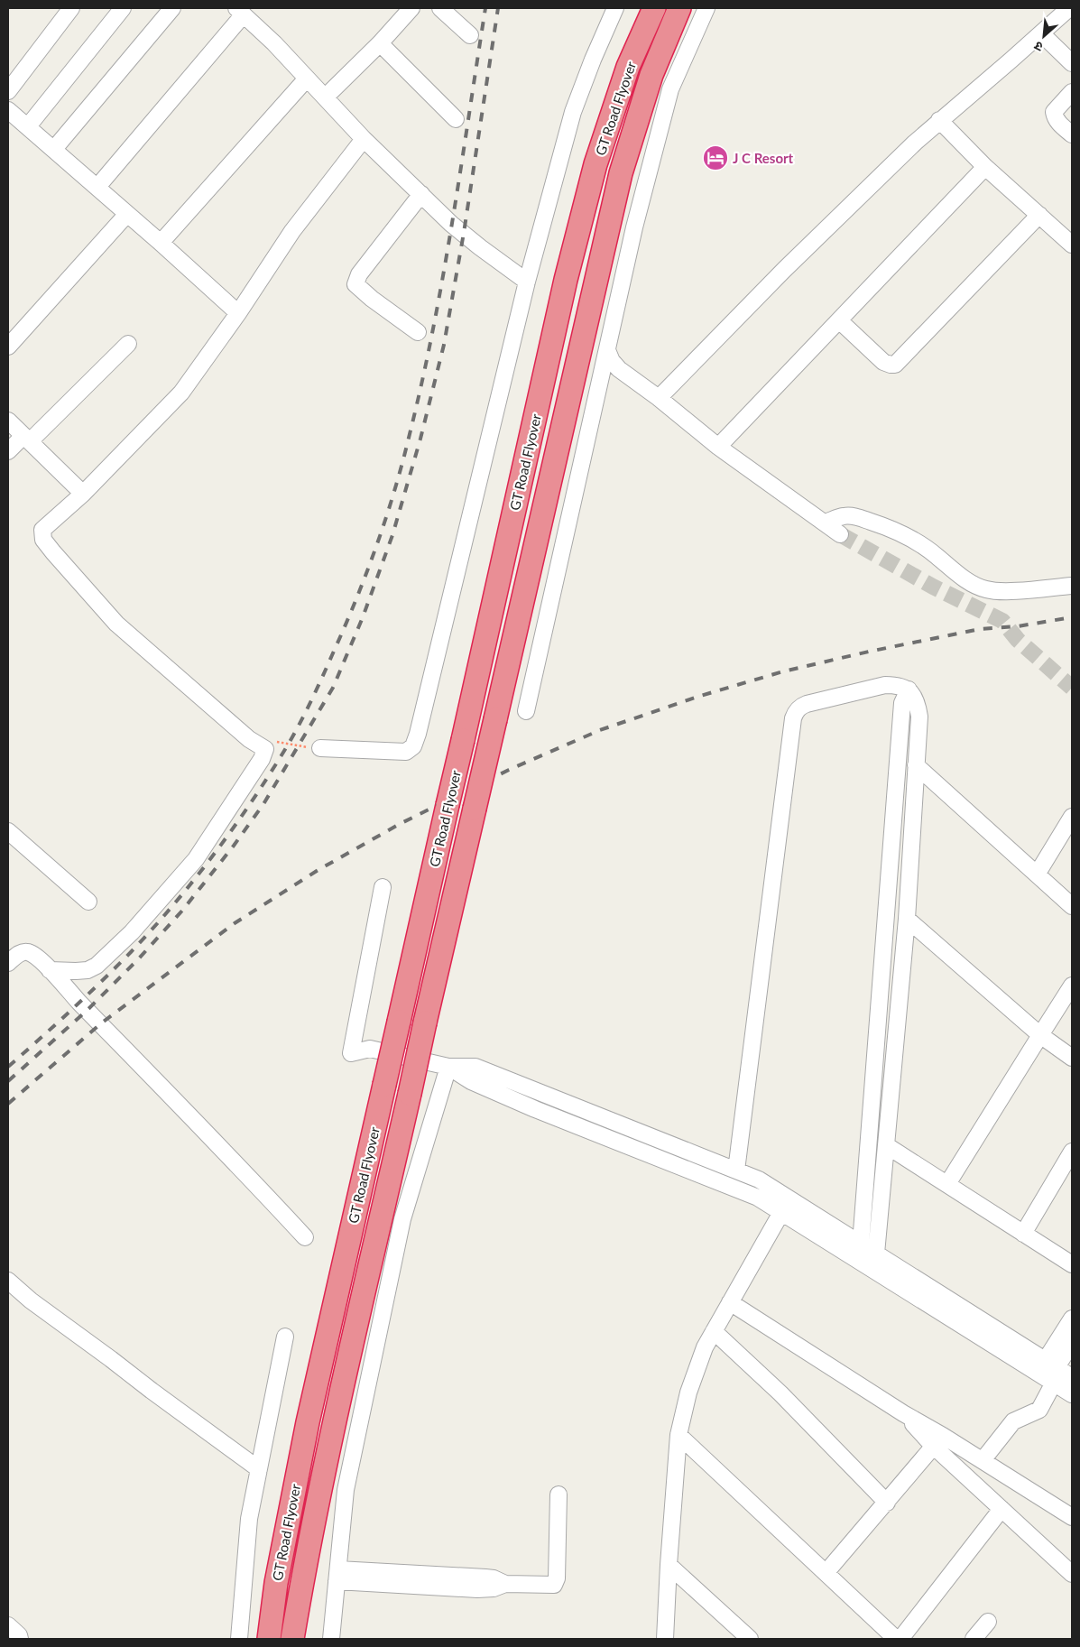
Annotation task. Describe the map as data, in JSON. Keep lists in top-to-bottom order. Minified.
{"streets":{"highway":["GT Road Flyover"]},"places":{"hotel":["J C Resort"]},"north":"bottom left"}
